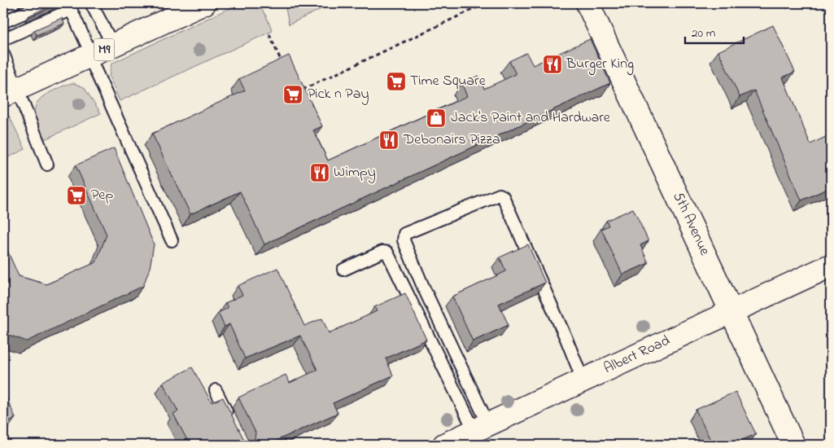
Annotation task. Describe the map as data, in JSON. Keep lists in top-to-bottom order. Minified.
{"streets":{"street":["M9","5th Avenue","Albert Road"]},"crossings":[["5th Avenue","Albert Road"]],"places":{"restaurant":["Burger King","Debonairs Pizza","Wimpy"],"supermarket":["Time Square","Pick n Pay","Pep"],"shop":["Jack's Paint and Hardware"]},"scale_bar":"20 m"}
